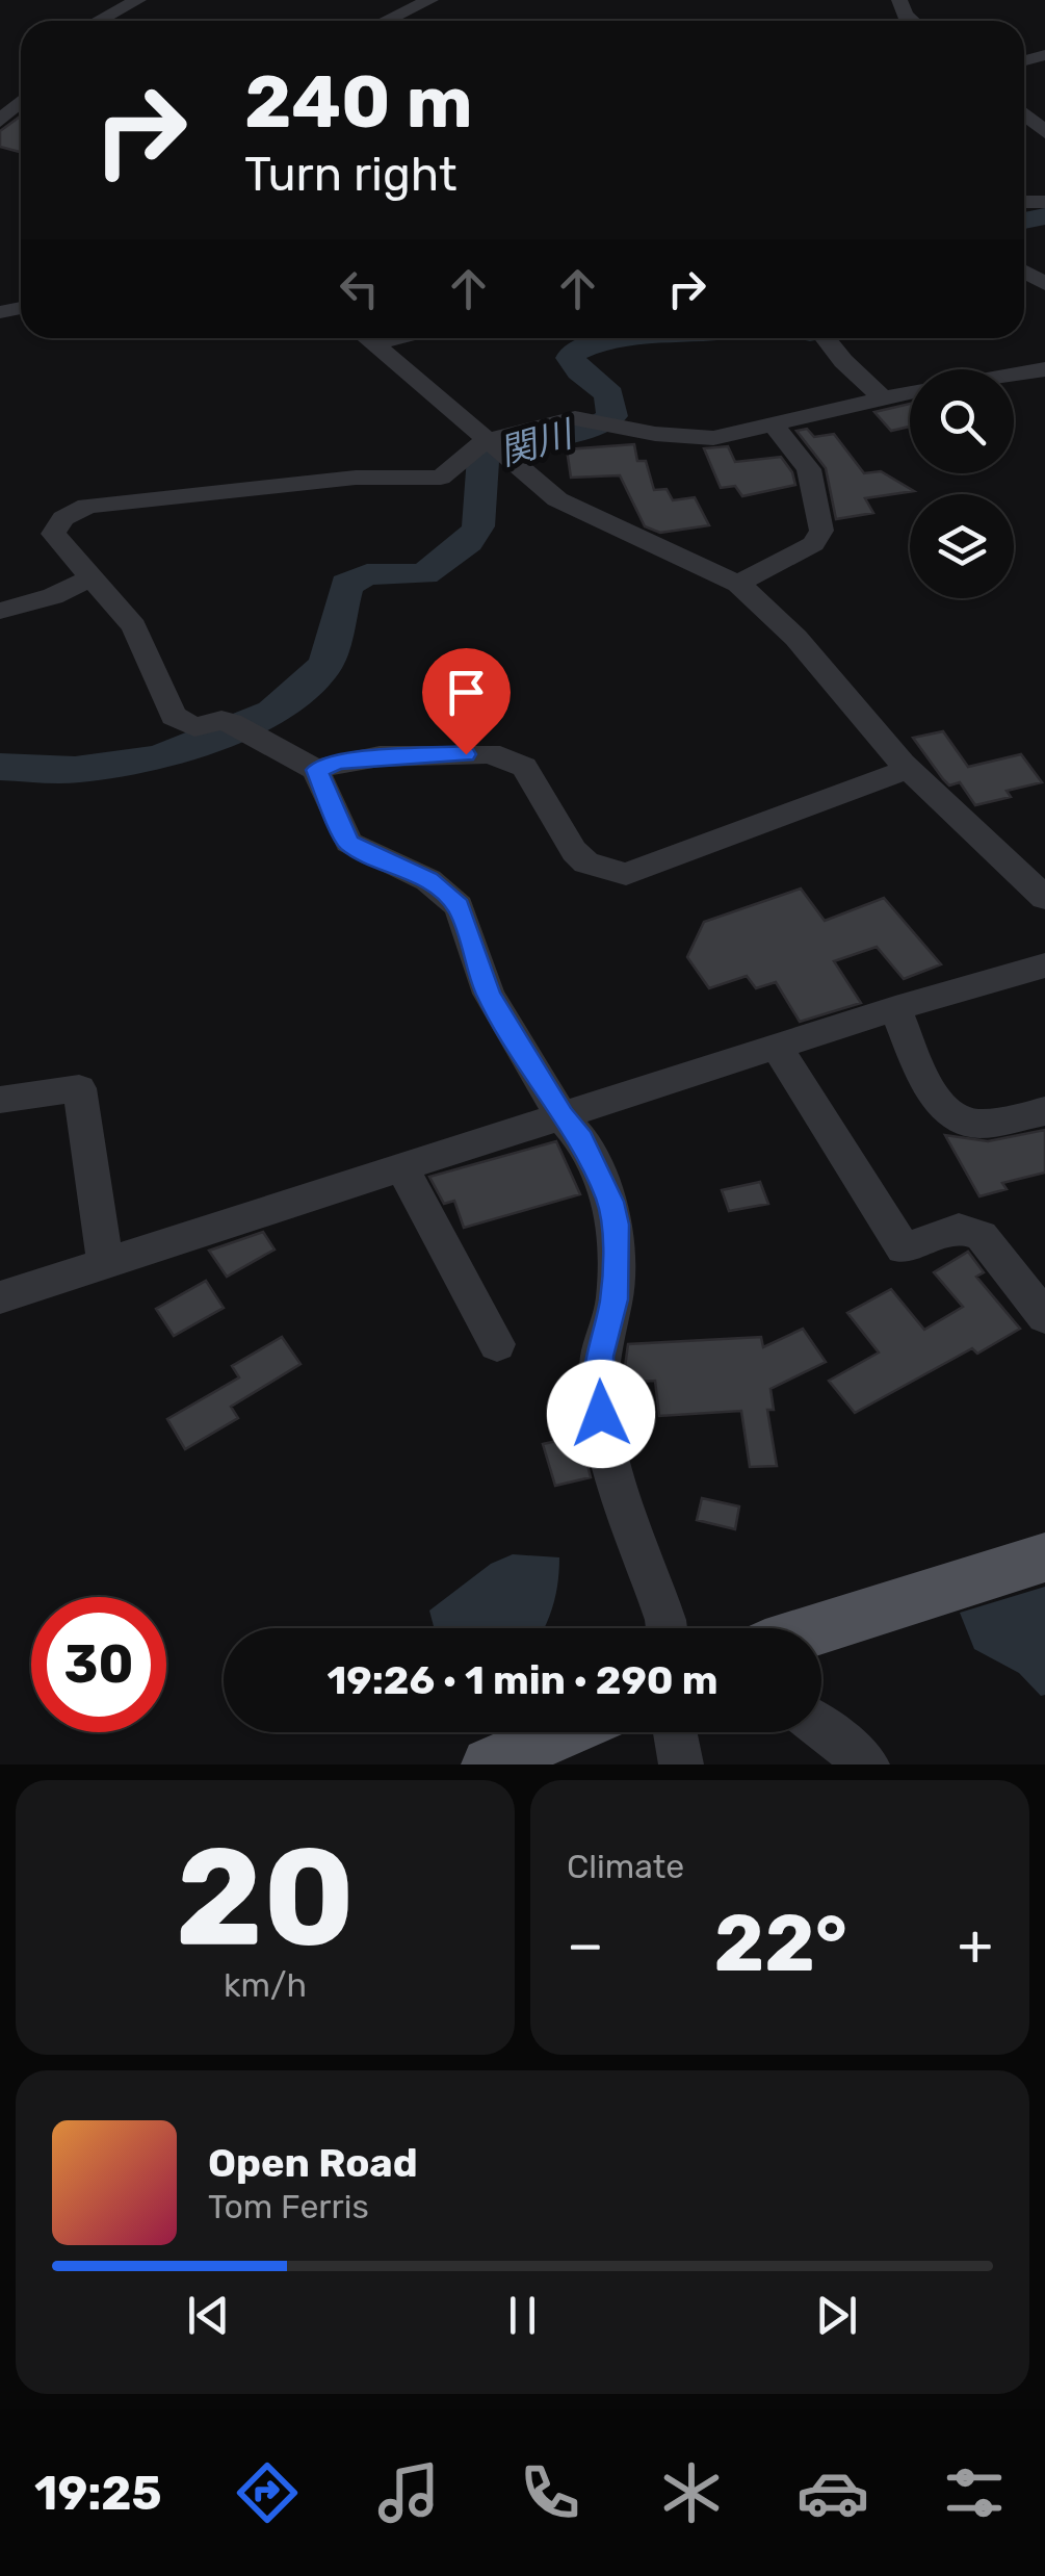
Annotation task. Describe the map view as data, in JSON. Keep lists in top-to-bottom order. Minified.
{"water":["関川"],"page":{"turn":["240 m","Turn right"],"limit":"30","trip":"19:26 · 1 min · 290 m","tile":[["20","km/h"],"Climate"],"heat":["−","22°","+"],"song":["Open Road","Tom Ferris"],"tabs":"19:25"}}
